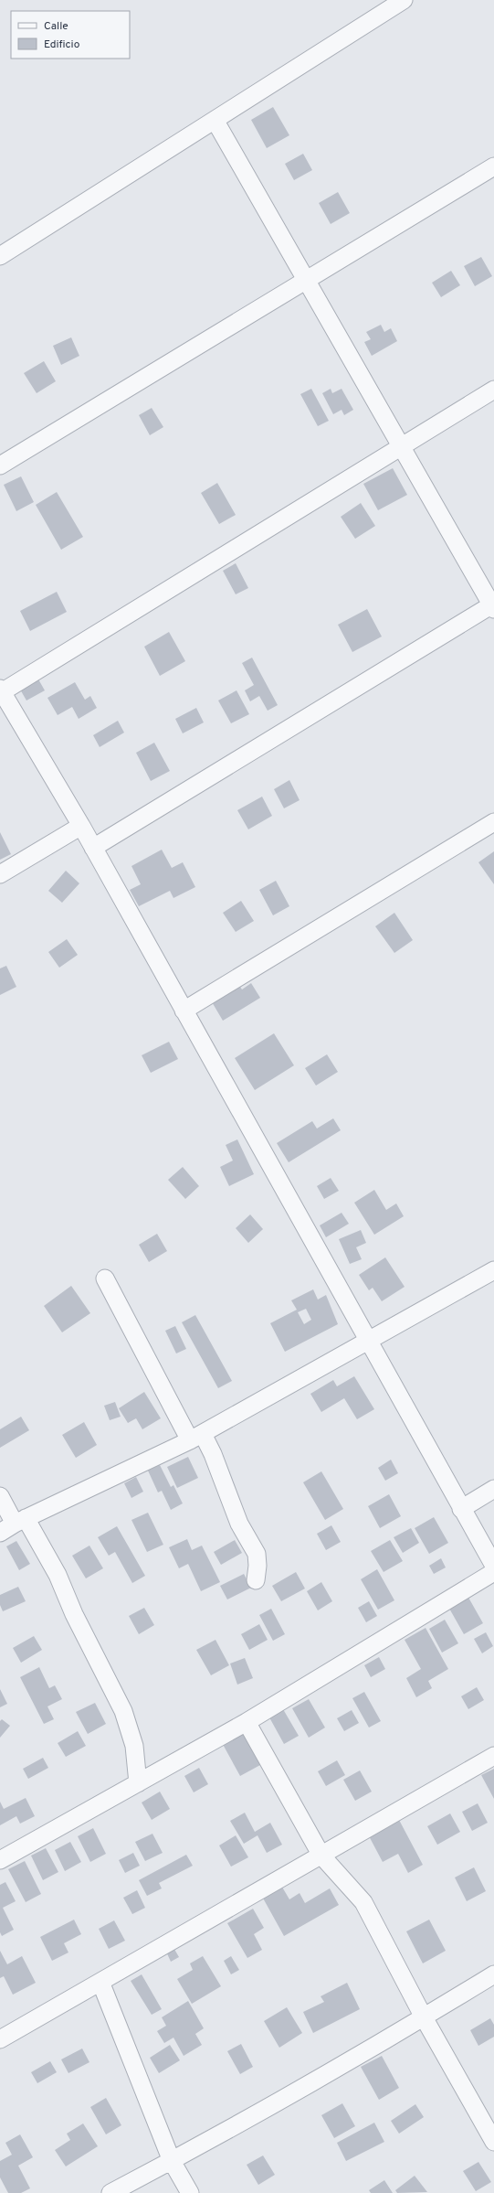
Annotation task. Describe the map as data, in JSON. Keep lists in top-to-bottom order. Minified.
{"legend":["Calle","Edificio"]}
